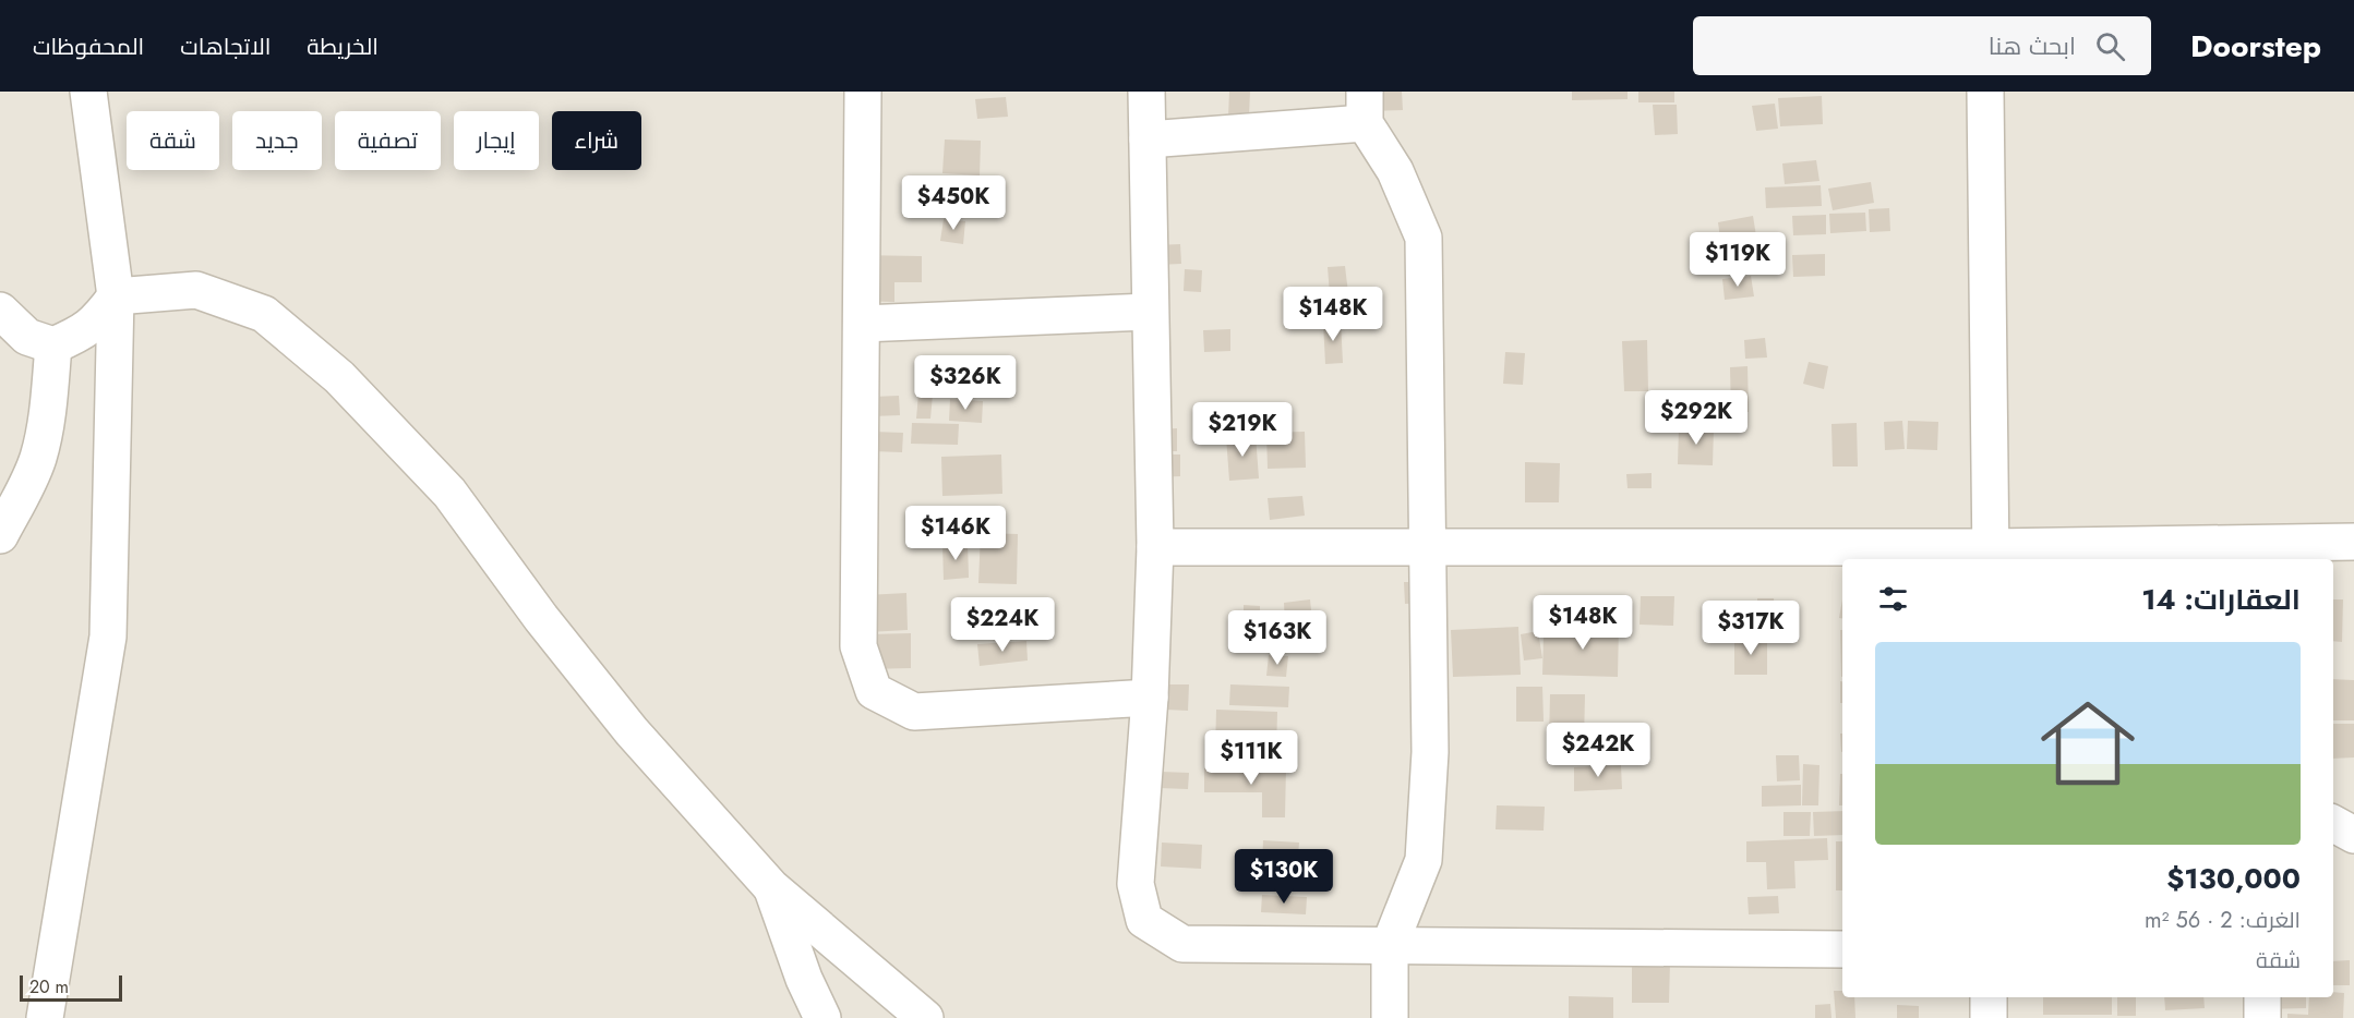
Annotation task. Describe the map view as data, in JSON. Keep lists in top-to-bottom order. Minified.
{"scale_bar":"20 m","page":{"header":"Doorstep","search":"ابحث هنا","nav":["الخريطة","الاتجاهات","المحفوظات"],"chip":["شراء","إيجار","تصفية","جديد","شقة"],"price":["$450K","$119K","$148K","$326K","$292K","$219K","$146K","$148K","$224K","$317K","$163K","$242K","$111K","$130K"],"heading":"العقارات: 14","list":[{"name":"$130,000","note":"الغرف: 2 · 56 m² · شقة"}],"scale":"20 m"}}
